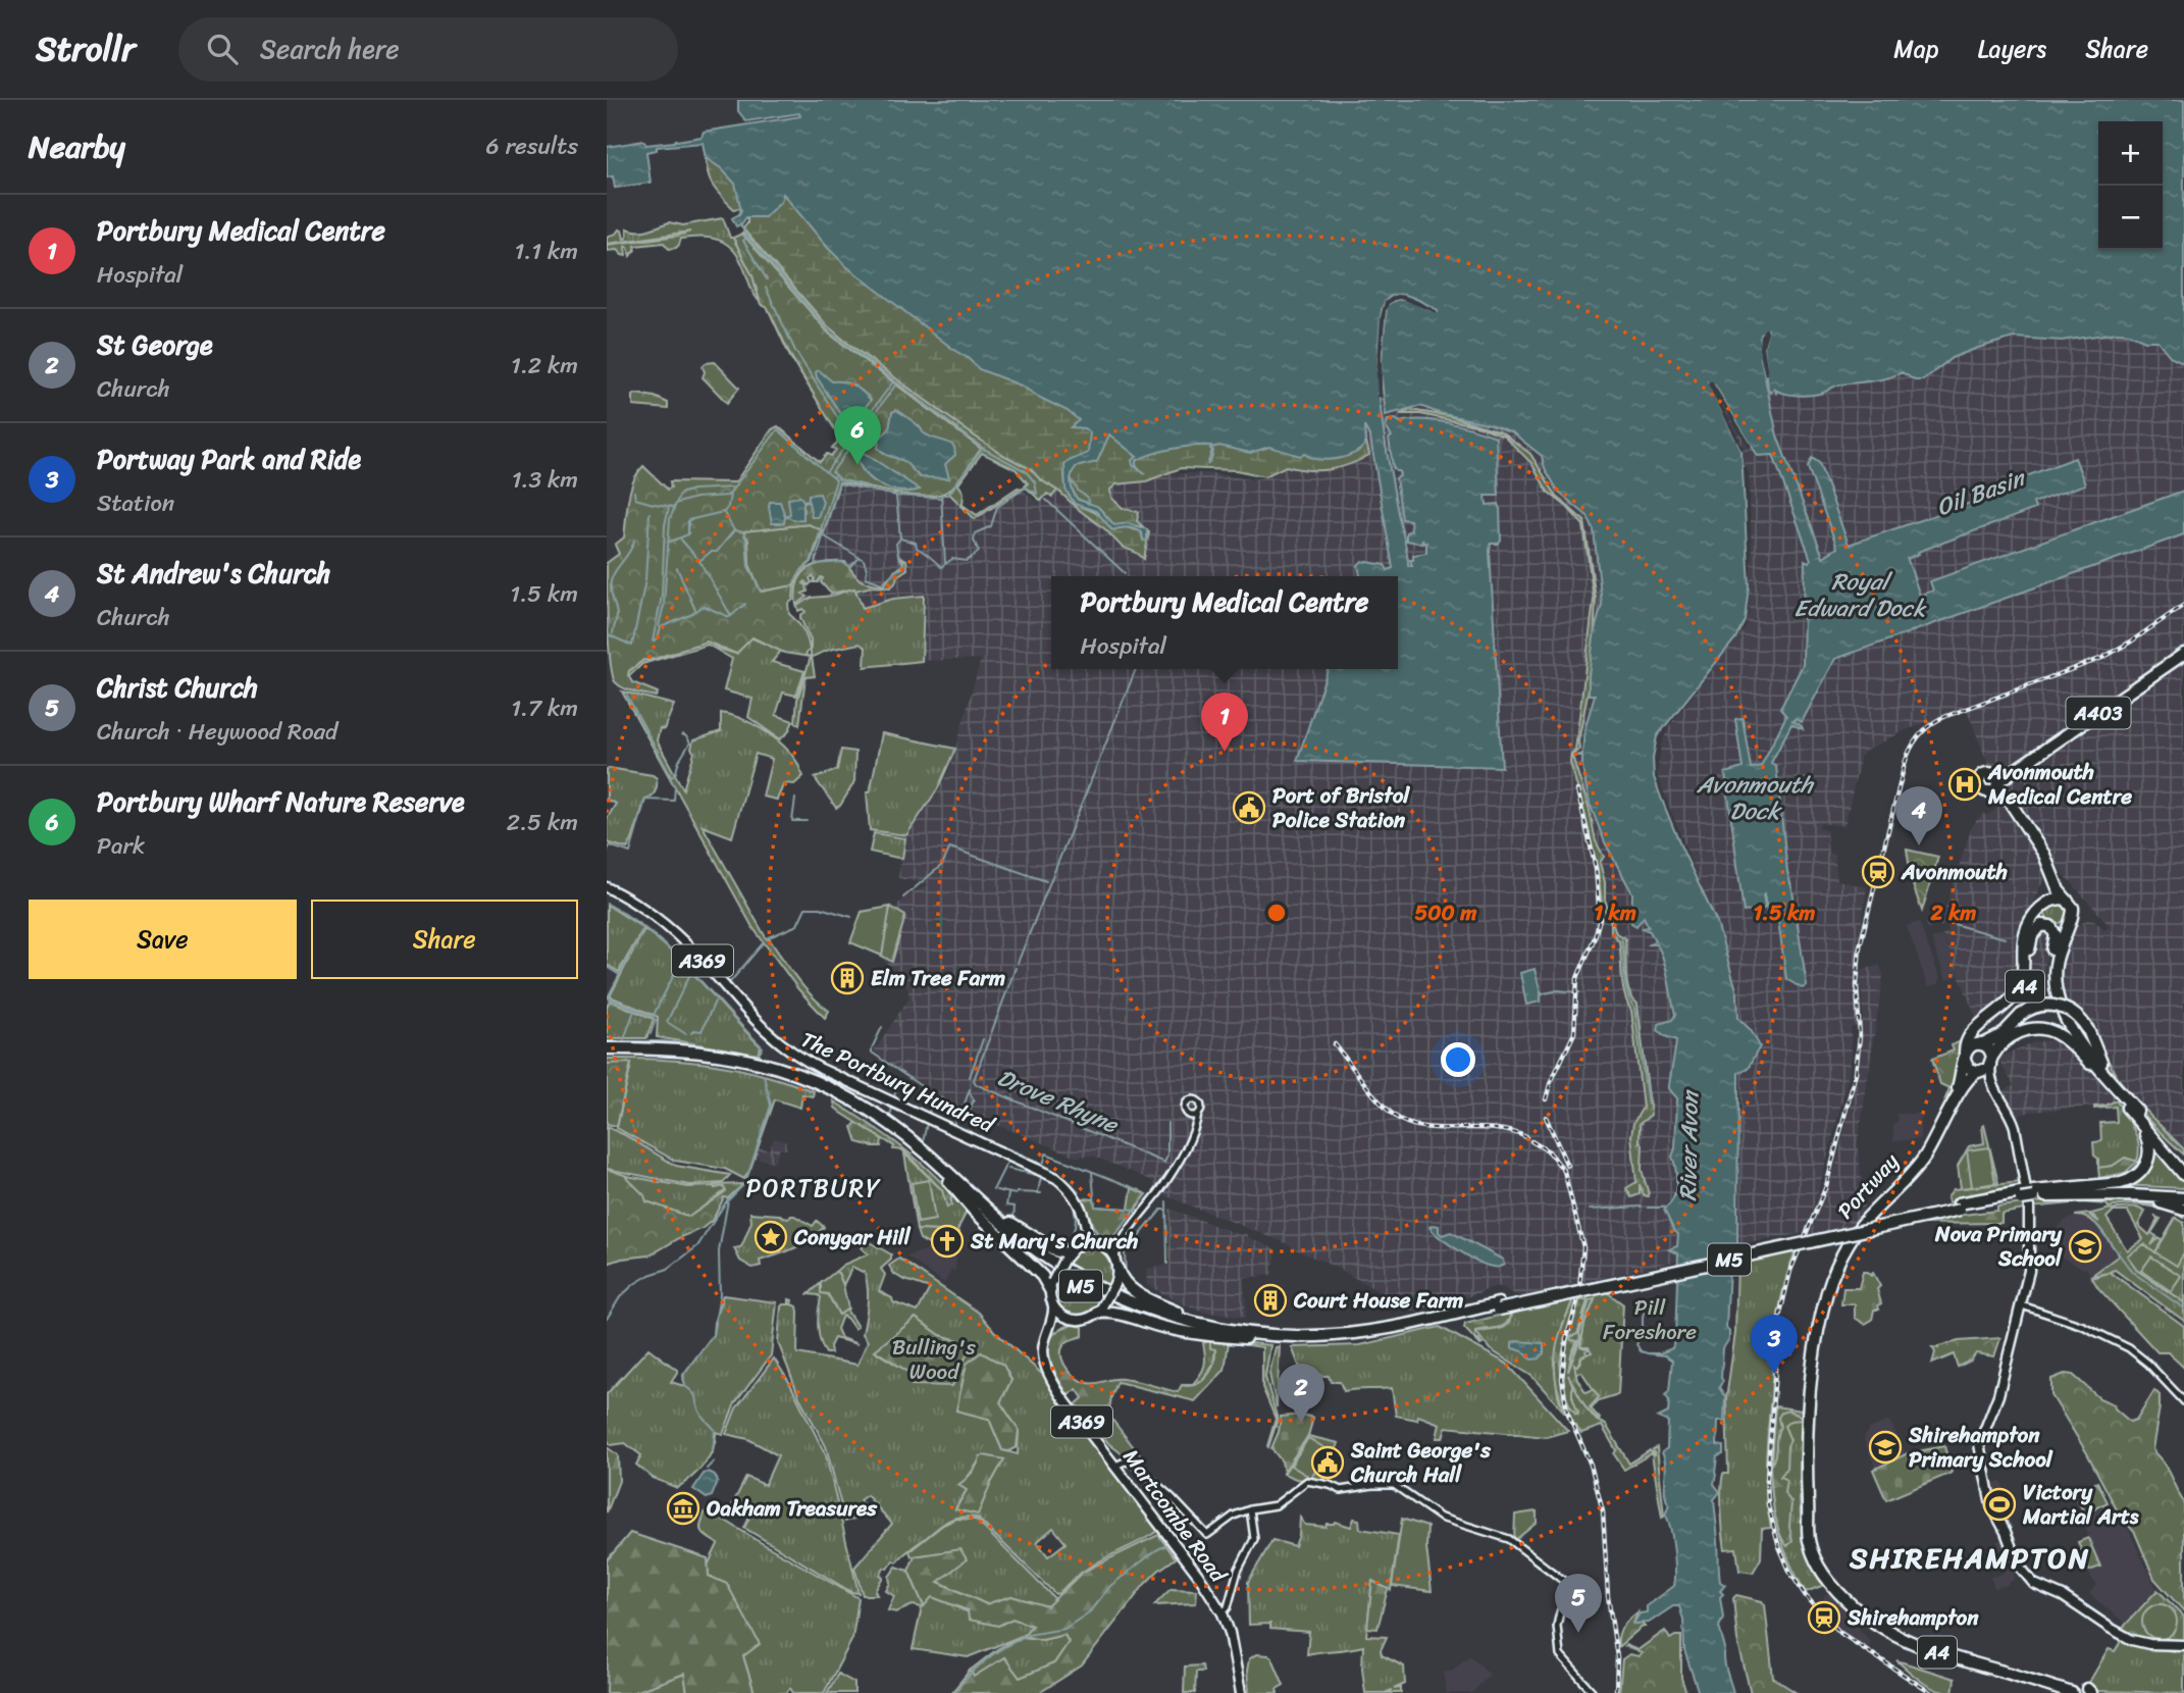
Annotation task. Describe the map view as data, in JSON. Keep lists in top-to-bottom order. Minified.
{"streets":{"highway":["A403","A4","Portway","M5"],"main road":["A369","The Portbury Hundred","Martcombe Road"]},"crossings":[["A403","A4"],["A369","The Portbury Hundred"],["A369","M5"],["A369","Martcombe Road"],["A4","Portway"],["A4","M5"],["The Portbury Hundred","M5"],["The Portbury Hundred","Martcombe Road"],["Portway","M5"],["M5","Martcombe Road"]],"districts":["PORTBURY","SHIREHAMPTON"],"water":["Oil Basin","Royal Edward Dock","Avonmouth Dock","Drove Rhyne","River Avon"],"parks":["Pill Foreshore","Bulling's Wood"],"places":{"hospital":["Avonmouth Medical Centre"],"public building":["Port of Bristol Police Station","Saint George's Church Hall"],"station":["Avonmouth","Shirehampton"],"building":["Elm Tree Farm","Court House Farm"],"place":["Conygar Hill"],"church":["St Mary's Church"],"school or university":["Nova Primary School","Shirehampton Primary School"],"sports":["Victory Martial Arts"],"museum":["Oakham Treasures"]},"page":{"header":"Strollr","search":"Search here","nav":["Map","Layers","Share"],"heading":["Nearby","6 results"],"map_buttons":["+","−"],"list":[{"mark":"1","name":"Portbury Medical Centre","note":"Hospital","value":"1.1 km"},{"mark":"2","name":"St George","note":"Church","value":"1.2 km"},{"mark":"3","name":"Portway Park and Ride","note":"Station","value":"1.3 km"},{"mark":"4","name":"St Andrew's Church","note":"Church","value":"1.5 km"},{"mark":"5","name":"Christ Church","note":"Church · Heywood Road","value":"1.7 km"},{"mark":"6","name":"Portbury Wharf Nature Reserve","note":"Park","value":"2.5 km"}],"pins":["6","1","4","3","2","5"],"popup":["Portbury Medical Centre","Hospital"],"buttons":["Save","Share"]},"rings":["500 m","1 km","1.5 km","2 km"]}
